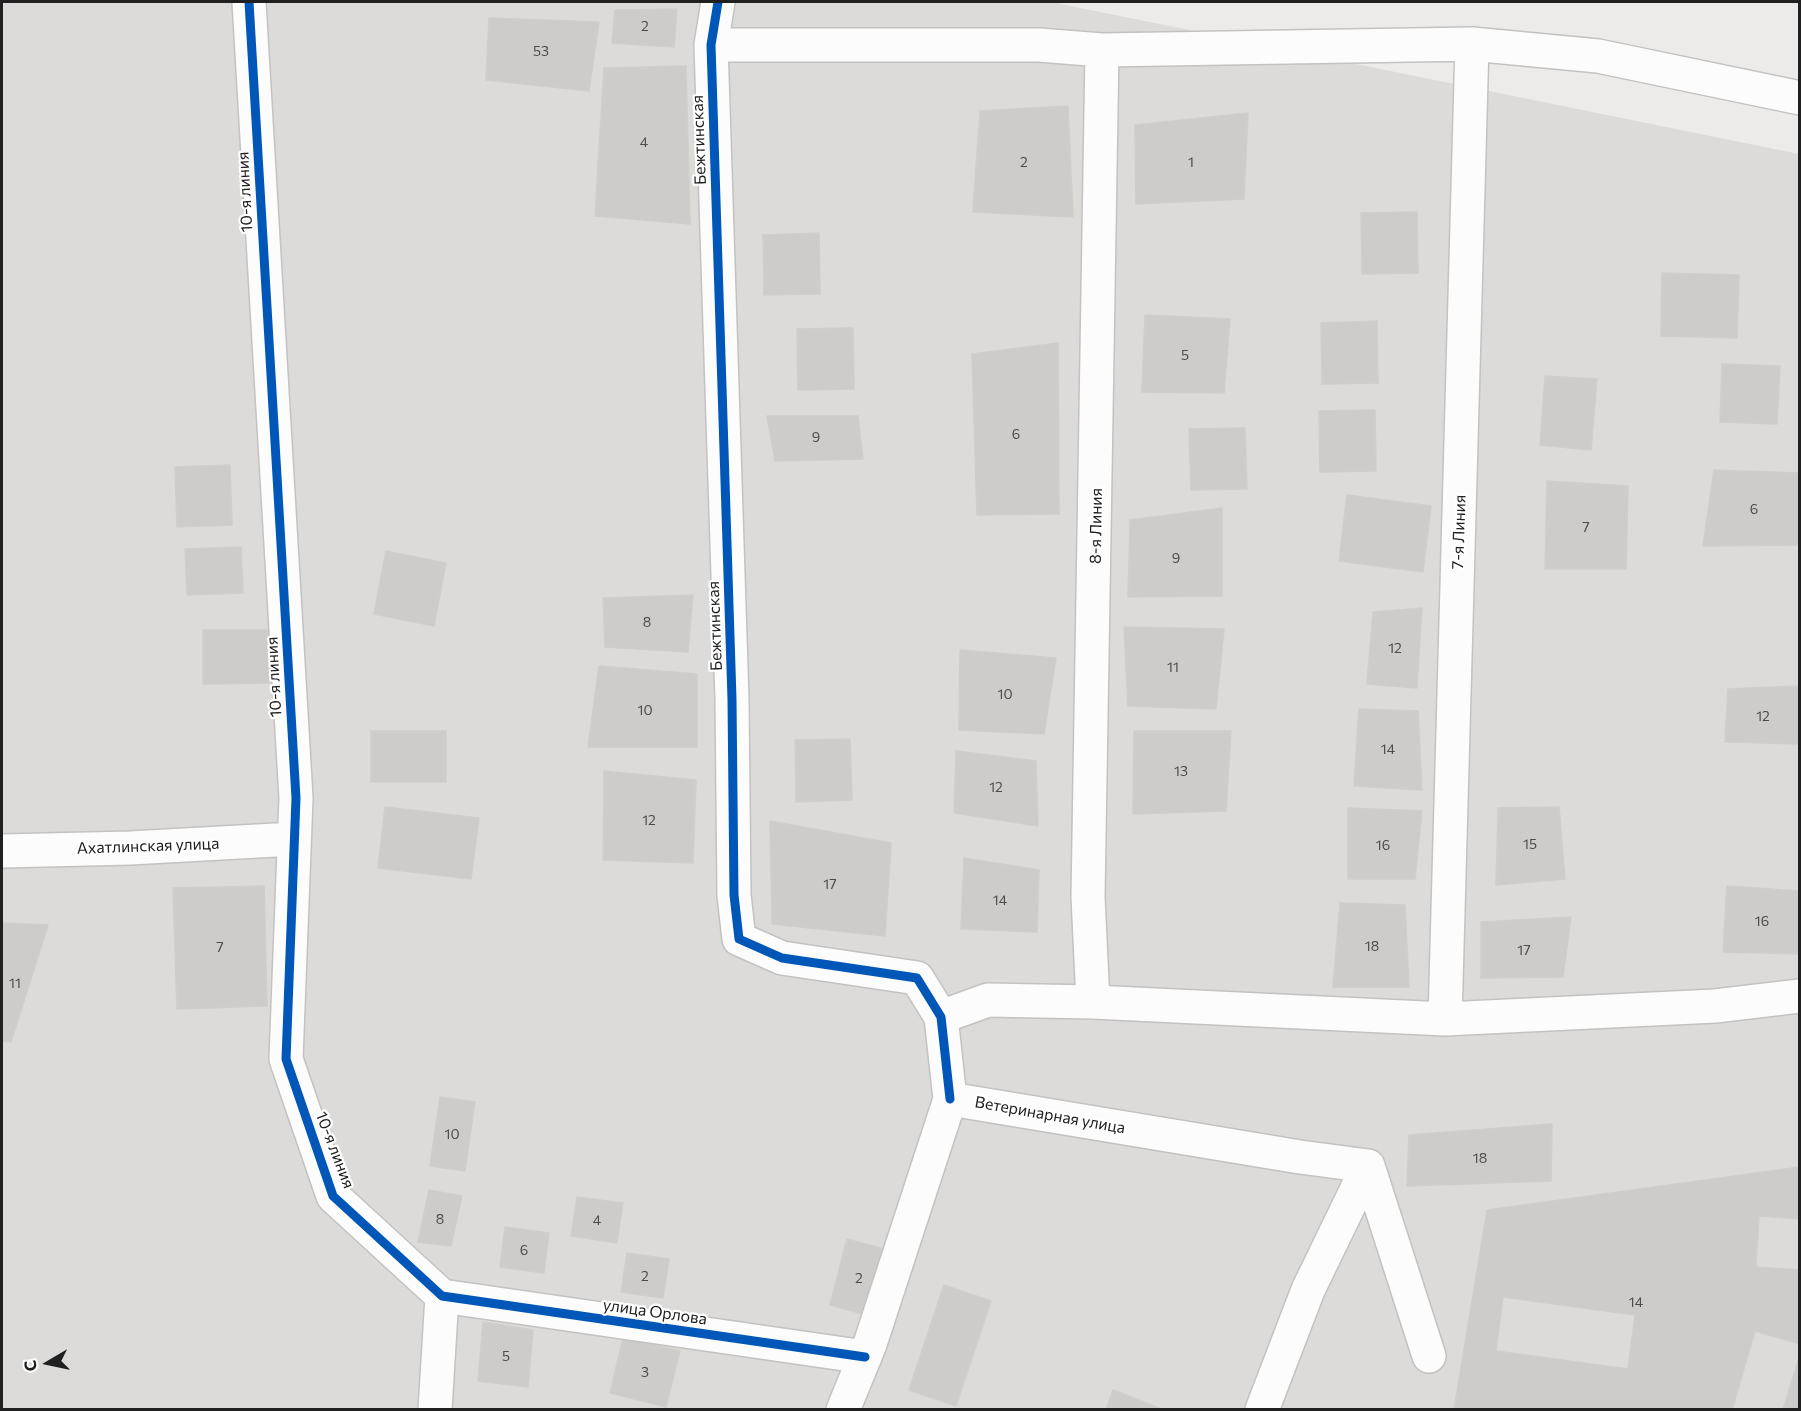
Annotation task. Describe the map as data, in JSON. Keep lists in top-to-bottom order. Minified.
{"streets":{"street":["Бежтинская","10-я линия","8-я Линия","7-я Линия","Ахатлинская улица","Ветеринарная улица","улица Орлова"]},"crossings":[["Бежтинская","Ветеринарная улица"],["10-я линия","Ахатлинская улица"],["10-я линия","улица Орлова"]],"house_numbers":["2","53","4","2","1","5","6","9","6","7","9","8","12","11","10","10","12","14","13","12","12","15","16","17","14","16","18","7","17","11","10","18","8","4","6","2","2","14","5","3"],"north":"left"}
